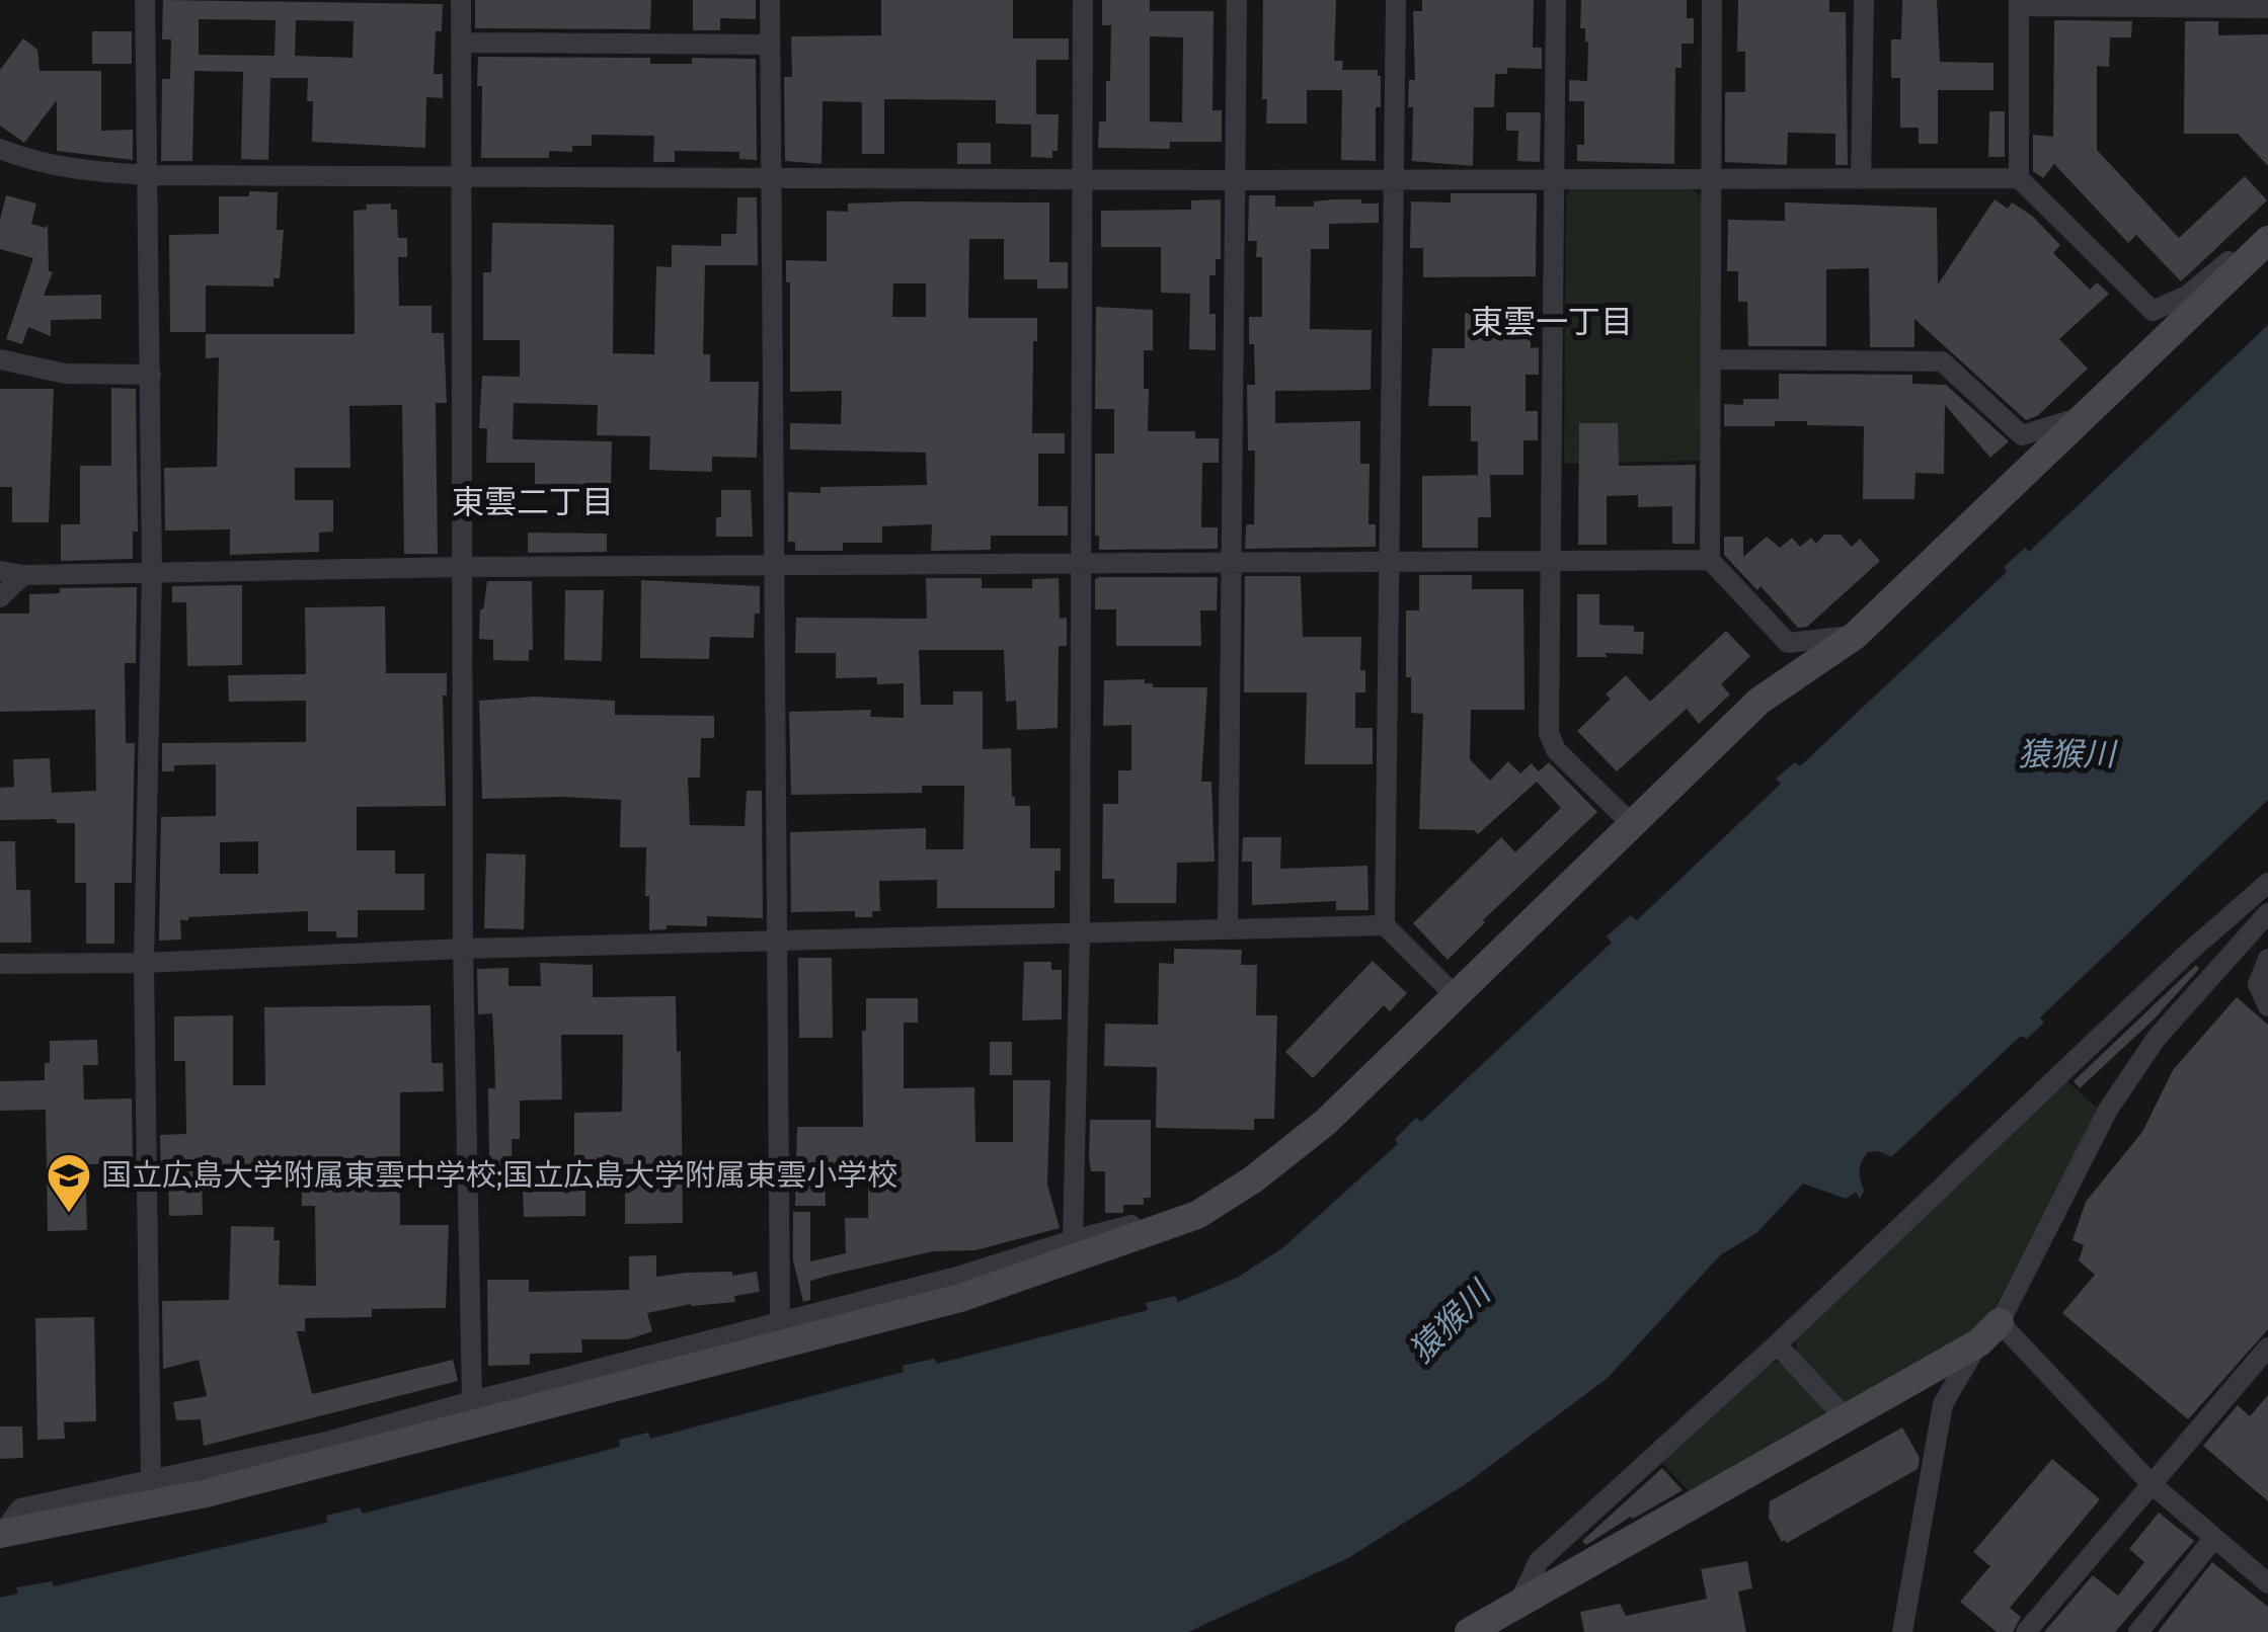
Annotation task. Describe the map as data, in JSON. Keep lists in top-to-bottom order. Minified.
{"districts":["東雲一丁目","東雲二丁目"],"water":["猿猴川"],"places":{"school or university":["国立広島大学附属東雲中学校;国立広島大学附属東雲小学校"]}}
